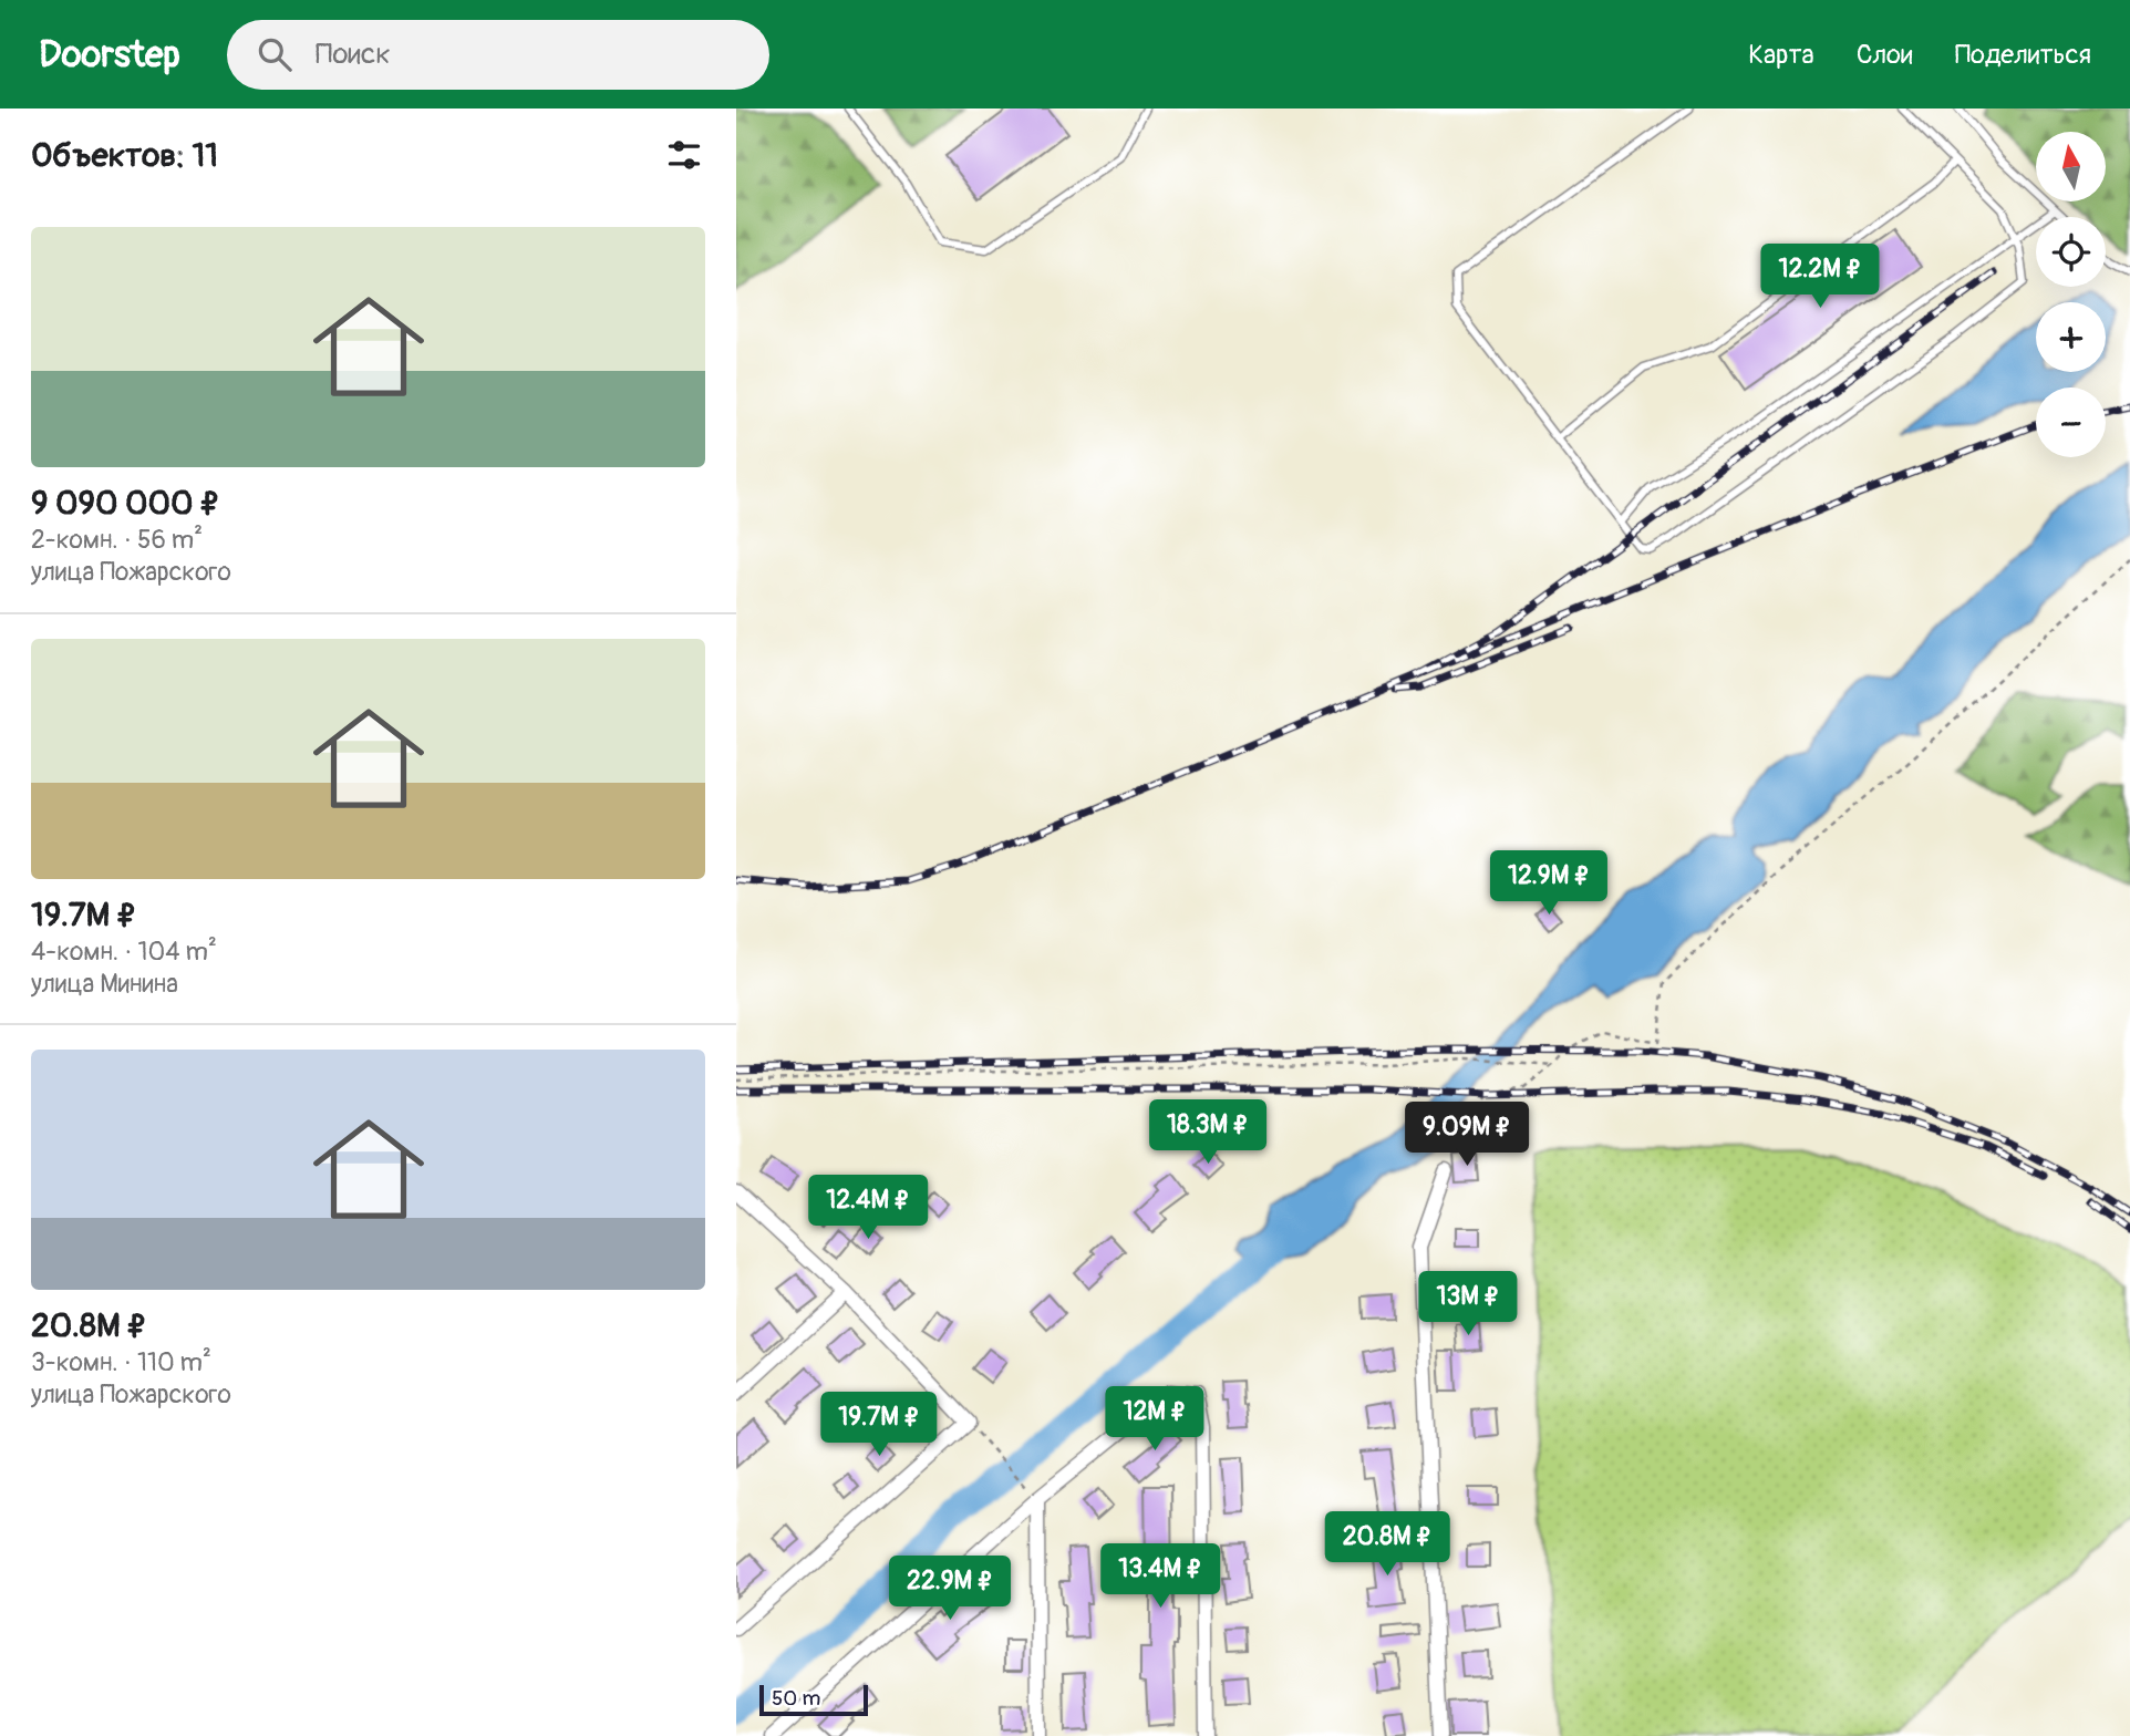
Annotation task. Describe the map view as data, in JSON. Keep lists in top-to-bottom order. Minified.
{"scale_bar":"50 m","north":"top","page":{"header":"Doorstep","search":"Поиск","nav":["Карта","Слои","Поделиться"],"heading":"Объектов: 11","map_buttons":["+","−"],"list":[{"name":"9 090 000 ₽","note":"2-комн. · 56 m² · улица Пожарского"},{"name":"19.7M ₽","note":"4-комн. · 104 m² · улица Минина"},{"name":"20.8M ₽","note":"3-комн. · 110 m² · улица Пожарского"}],"price":["12.2M ₽","12.9M ₽","18.3M ₽","9.09M ₽","12.4M ₽","13M ₽","12M ₽","19.7M ₽","20.8M ₽","13.4M ₽","22.9M ₽"],"scale":"50 m"}}
